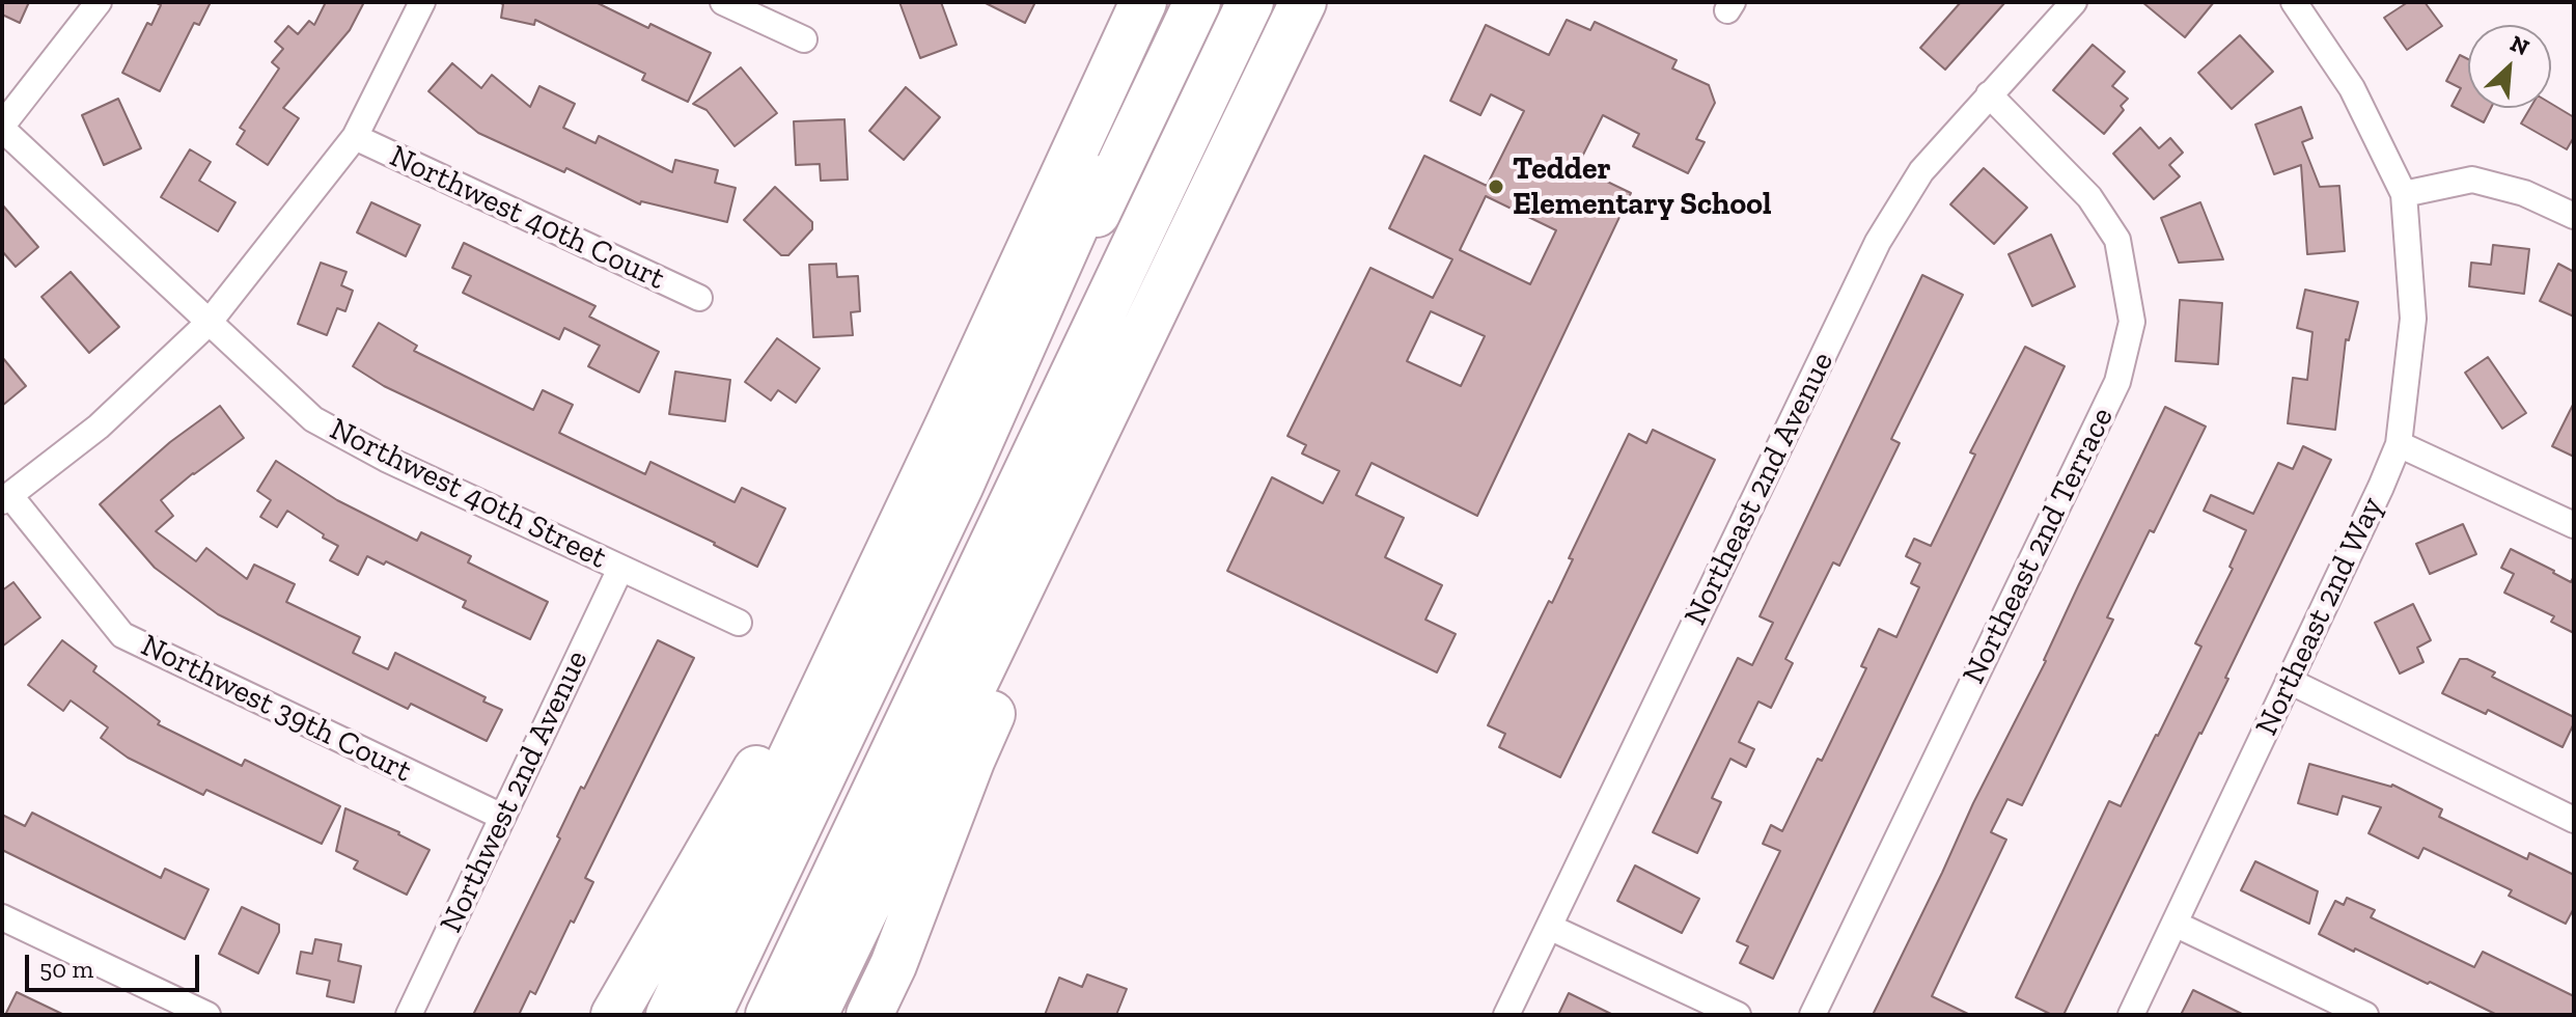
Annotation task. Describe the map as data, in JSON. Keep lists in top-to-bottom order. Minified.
{"streets":{"street":["Northwest 40th Court","Northeast 2nd Avenue","Northwest 40th Street","Northeast 2nd Terrace","Northeast 2nd Way","Northwest 39th Court","Northwest 2nd Avenue"]},"crossings":[["Northeast 2nd Avenue","Northeast 2nd Terrace"],["Northwest 40th Street","Northwest 2nd Avenue"],["Northwest 39th Court","Northwest 2nd Avenue"]],"places":["Tedder Elementary School"],"scale_bar":"50 m","north":"top right"}
